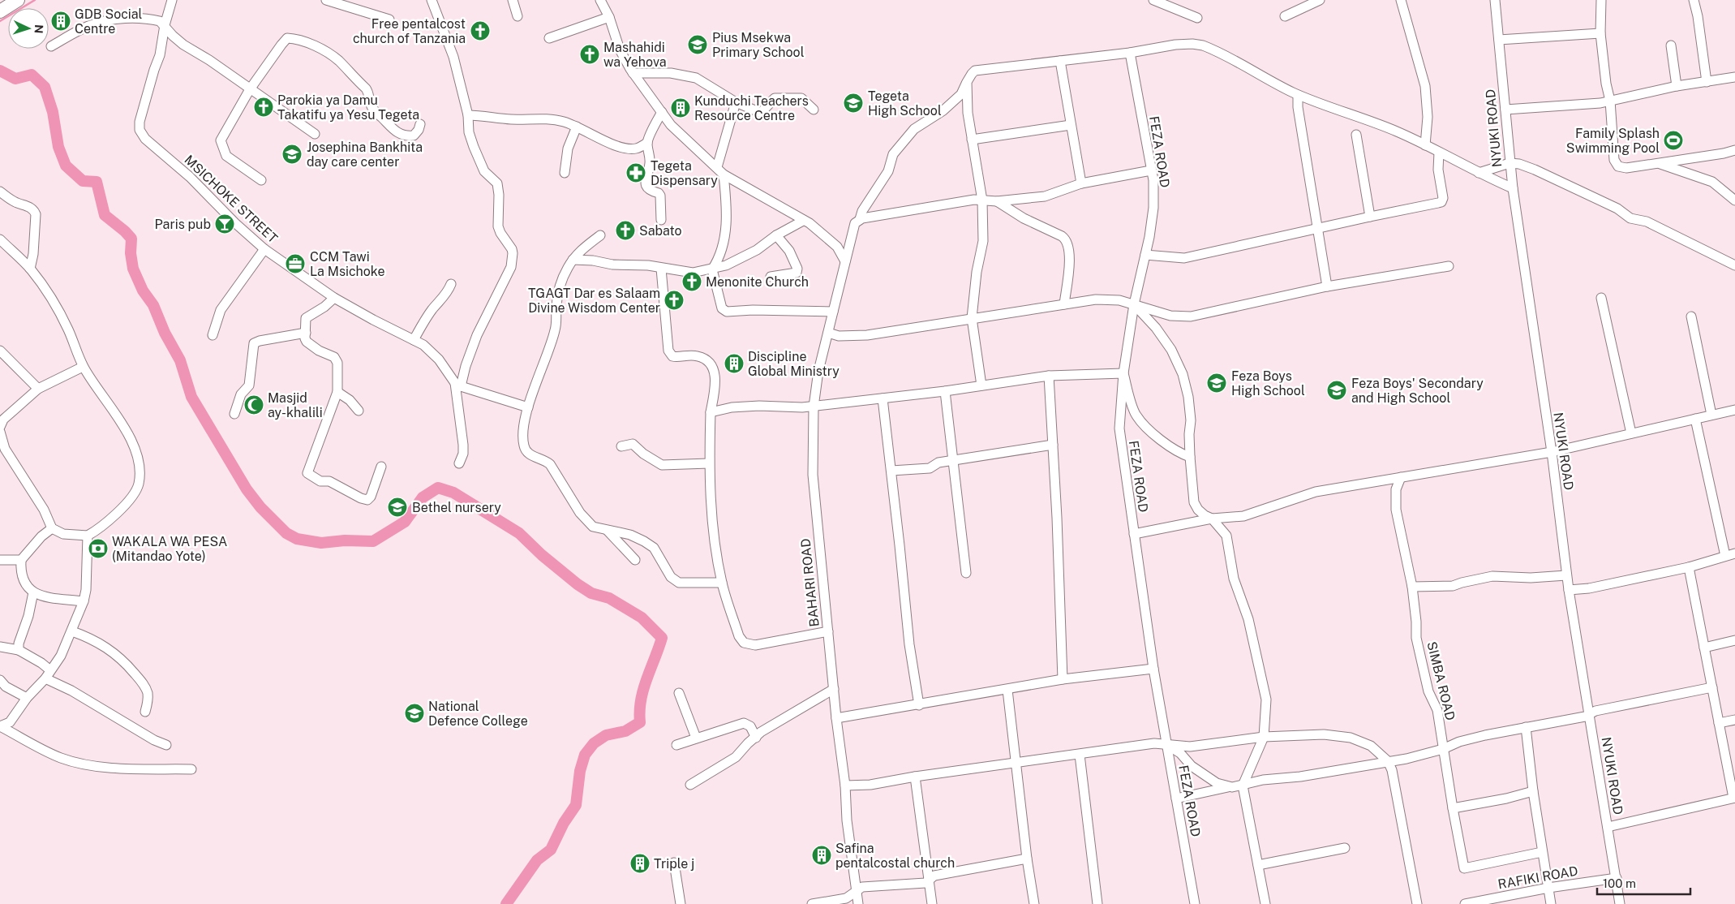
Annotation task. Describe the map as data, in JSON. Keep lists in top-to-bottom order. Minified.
{"streets":{"street":["NYUKI ROAD","FEZA ROAD","MSICHOKE STREET","BAHARI ROAD","SIMBA ROAD","RAFIKI ROAD"]},"crossings":[["NYUKI ROAD","BAHARI ROAD"],["NYUKI ROAD","RAFIKI ROAD"],["FEZA ROAD","BAHARI ROAD"]],"places":{"building":["GDB Social Centre","Kunduchi Teachers Resource Centre","Discipline Global Ministry","Safina pentalcostal church","Triple j"],"church":["Free pentalcost church of Tanzania","Mashahidi wa Yehova","Parokia ya Damu Takatifu ya Yesu Tegeta","Sabato","Menonite Church","TGAGT Dar es Salaam Divine Wisdom Center"],"school or university":["Pius Msekwa Primary School","Tegeta High School","Josephina Bankhita day care center","Feza Boys High School","Feza Boys' Secondary and High School","Bethel nursery","National Defence College"],"sports":["Family Splash Swimming Pool"],"pharmacy":["Tegeta Dispensary"],"bar":["Paris pub"],"office":["CCM Tawi La Msichoke"],"mosque":["Masjid ay-khalili"],"bank":["WAKALA WA PESA (Mitandao Yote)"]},"scale_bar":"100 m","north":"right"}
